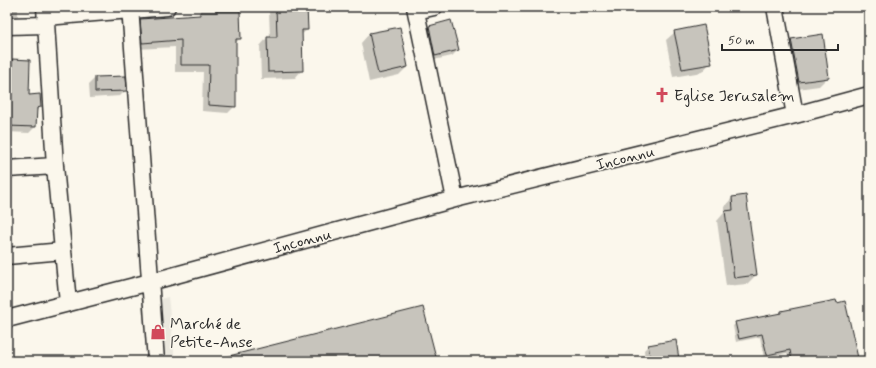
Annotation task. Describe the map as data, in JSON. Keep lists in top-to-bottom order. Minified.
{"streets":{"street":["Inconnu"]},"places":{"church":["Eglise Jerusalem"],"shop":["Marché de Petite-Anse"]},"scale_bar":"50 m"}
